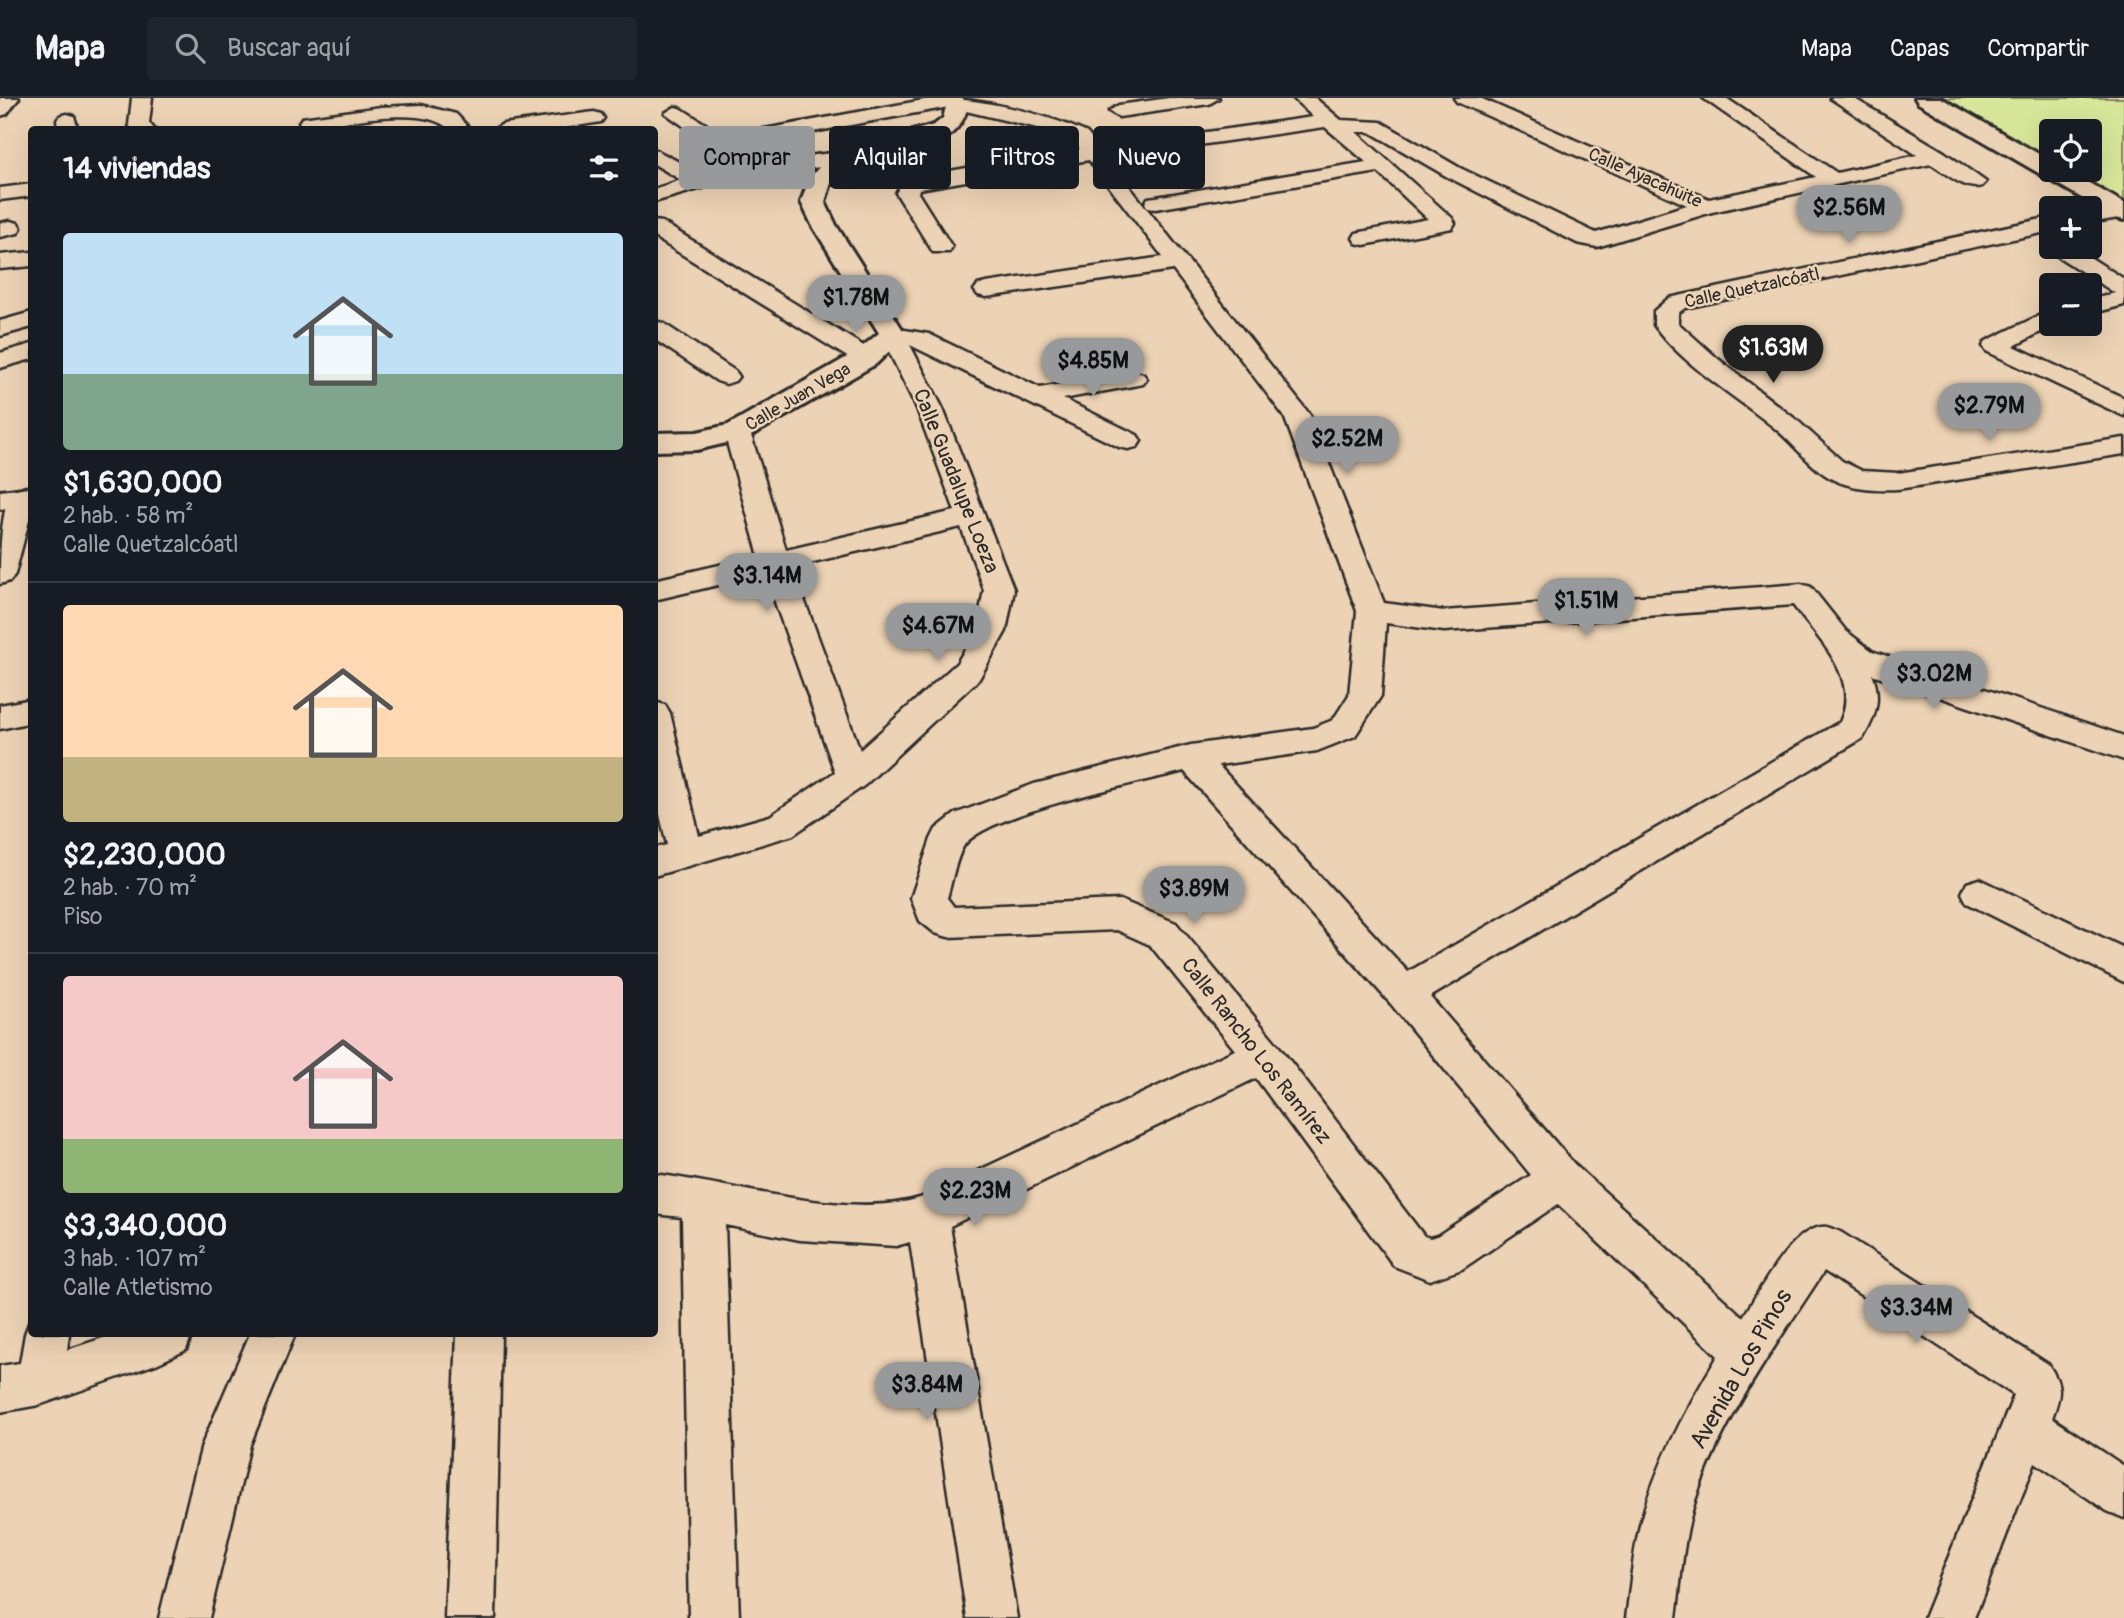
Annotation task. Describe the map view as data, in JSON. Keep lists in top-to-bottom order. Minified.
{"streets":{"street":["Calle Ayacahuite","Calle Quetzalcóatl","Calle Juan Vega","Calle Guadalupe Loeza","Calle Rancho Los Ramírez","Avenida Los Pinos"]},"crossings":[["Calle Juan Vega","Calle Guadalupe Loeza"]],"page":{"header":"Mapa","search":"Buscar aquí","nav":["Mapa","Capas","Compartir"],"map_buttons":["+","−"],"chip":["Comprar","Alquilar","Filtros","Nuevo"],"heading":"14 viviendas","price":["$2.56M","$1.78M","$1.63M","$4.85M","$2.79M","$2.52M","$3.14M","$1.51M","$4.67M","$3.02M","$3.89M","$2.23M","$3.34M","$3.84M"],"list":[{"name":"$1,630,000","note":"2 hab. · 58 m² · Calle Quetzalcóatl"},{"name":"$2,230,000","note":"2 hab. · 70 m² · Piso"},{"name":"$3,340,000","note":"3 hab. · 107 m² · Calle Atletismo"}]}}
